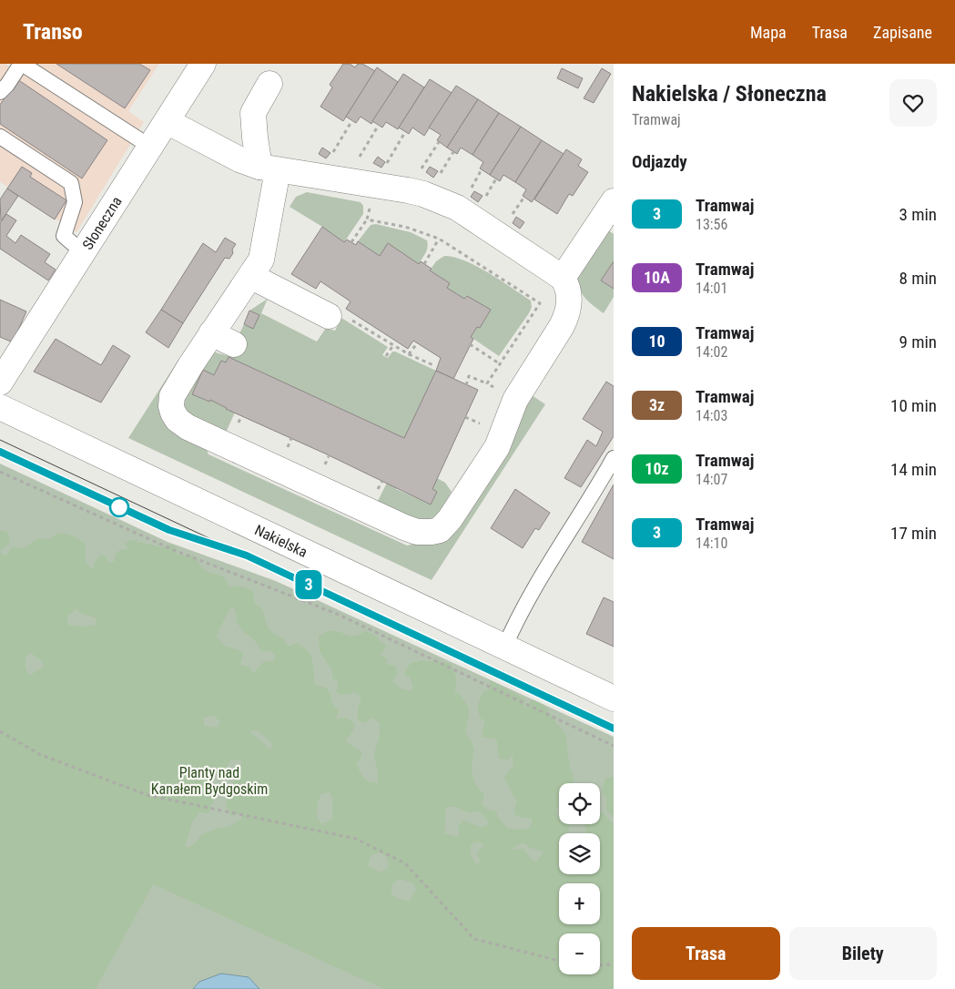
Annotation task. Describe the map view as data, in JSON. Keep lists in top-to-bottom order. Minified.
{"streets":{"street":["Słoneczna","Nakielska"]},"parks":["Planty nad Kanałem Bydgoskim"],"lines":["tram line 3"],"page":{"header":"Transo","nav":["Mapa","Trasa","Zapisane"],"on_map":"3","heading":[["Nakielska / Słoneczna","Tramwaj"],"Odjazdy"],"list":[{"mark":"3","name":"Tramwaj","note":"13:56","value":"3 min"},{"mark":"10A","name":"Tramwaj","note":"14:01","value":"8 min"},{"mark":"10","name":"Tramwaj","note":"14:02","value":"9 min"},{"mark":"3z","name":"Tramwaj","note":"14:03","value":"10 min"},{"mark":"10z","name":"Tramwaj","note":"14:07","value":"14 min"},{"mark":"3","name":"Tramwaj","note":"14:10","value":"17 min"}],"map_buttons":["+","−"],"buttons":["Trasa","Bilety"]}}
